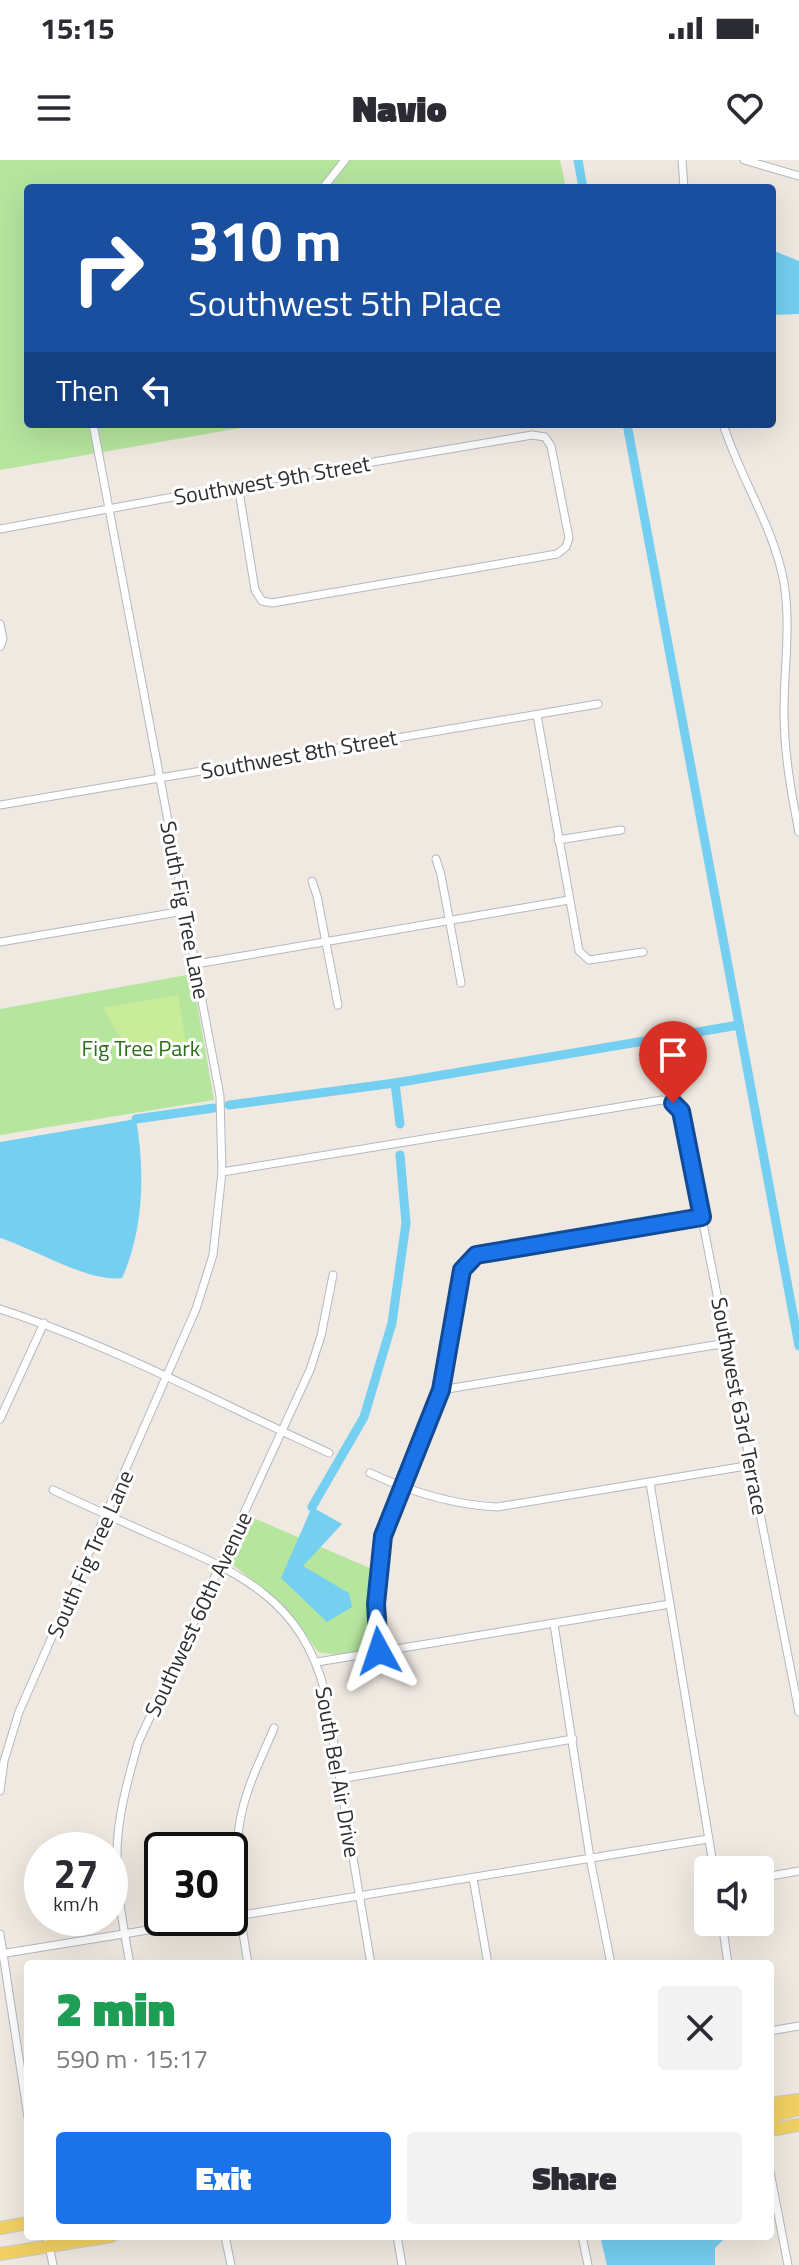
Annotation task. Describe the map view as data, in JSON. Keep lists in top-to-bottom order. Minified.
{"streets":{"street":["Southwest 9th Street","Southwest 8th Street","South Fig Tree Lane","Southwest 63rd Terrace","Southwest 60th Avenue","South Bel Air Drive"]},"crossings":[["Southwest 9th Street","South Fig Tree Lane"],["Southwest 8th Street","South Fig Tree Lane"],["South Fig Tree Lane","Southwest 63rd Terrace"],["South Fig Tree Lane","South Bel Air Drive"],["Southwest 60th Avenue","South Bel Air Drive"]],"parks":["Fig Tree Park"],"page":{"status":"15:15","header":"Navio","turn":["310 m","Southwest 5th Place"],"then":"Then","speed":"27 km/h","limit":"30","heading":["2 min","590 m · 15:17"],"buttons":["Exit","Share"]}}
